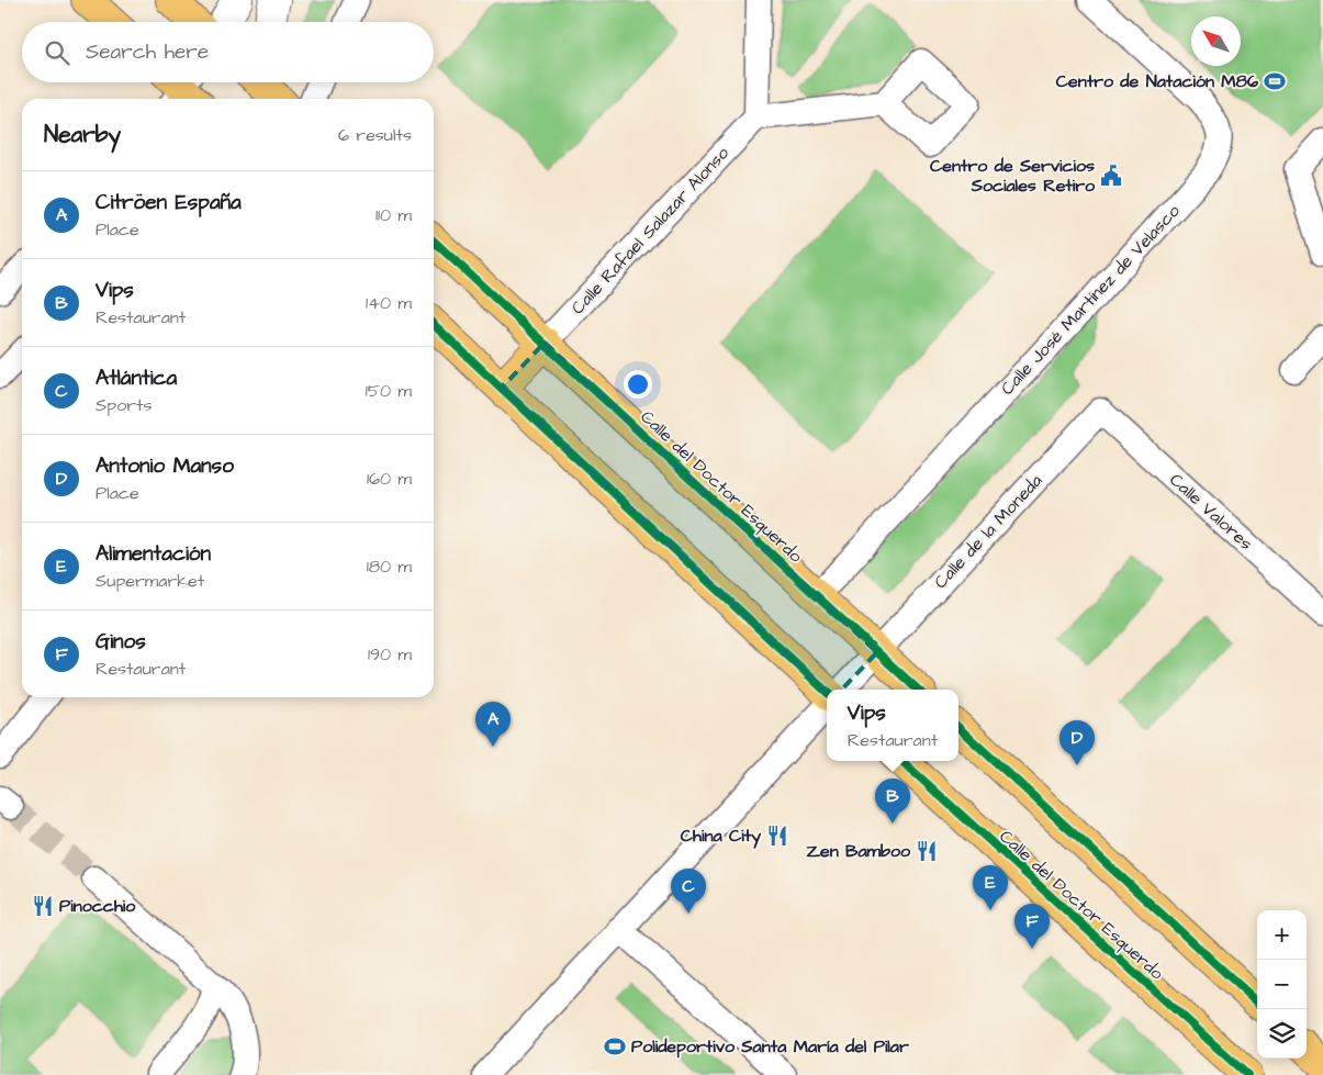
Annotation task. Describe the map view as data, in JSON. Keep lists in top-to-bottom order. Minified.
{"streets":{"main road":["Calle del Doctor Esquerdo"],"street":["Calle Rafael Salazar Alonso","Calle José Martínez de Velasco","Calle Valores","Calle de la Moneda"]},"crossings":[["Calle Rafael Salazar Alonso","Calle del Doctor Esquerdo"],["Calle José Martínez de Velasco","Calle del Doctor Esquerdo"],["Calle del Doctor Esquerdo","Calle de la Moneda"],["Calle Valores","Calle de la Moneda"]],"places":{"sports":["Centro de Natación M86","Polideportivo Santa María del Pilar"],"public building":["Centro de Servicios Sociales Retiro"],"restaurant":["China City","Zen Bamboo","Pinocchio"]},"north":"top left","page":{"search":"Search here","heading":["Nearby","6 results"],"list":[{"mark":"A","name":"Citröen España","note":"Place","value":"110 m"},{"mark":"B","name":"Vips","note":"Restaurant","value":"140 m"},{"mark":"C","name":"Atlántica","note":"Sports","value":"150 m"},{"mark":"D","name":"Antonio Manso","note":"Place","value":"160 m"},{"mark":"E","name":"Alimentación","note":"Supermarket","value":"180 m"},{"mark":"F","name":"Ginos","note":"Restaurant","value":"190 m"}],"popup":["Vips","Restaurant"],"pins":["A","D","B","E","C","F"],"map_buttons":["+","−"]}}
